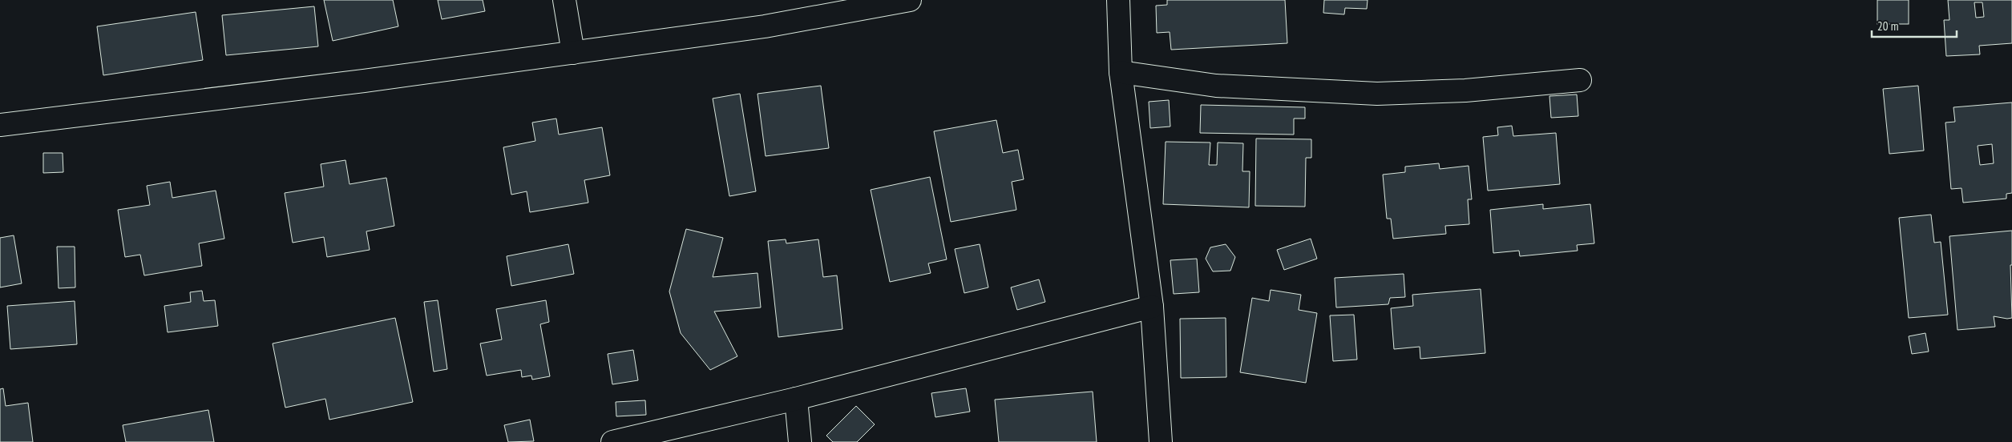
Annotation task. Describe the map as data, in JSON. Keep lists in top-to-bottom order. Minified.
{"scale_bar":"20 m"}
